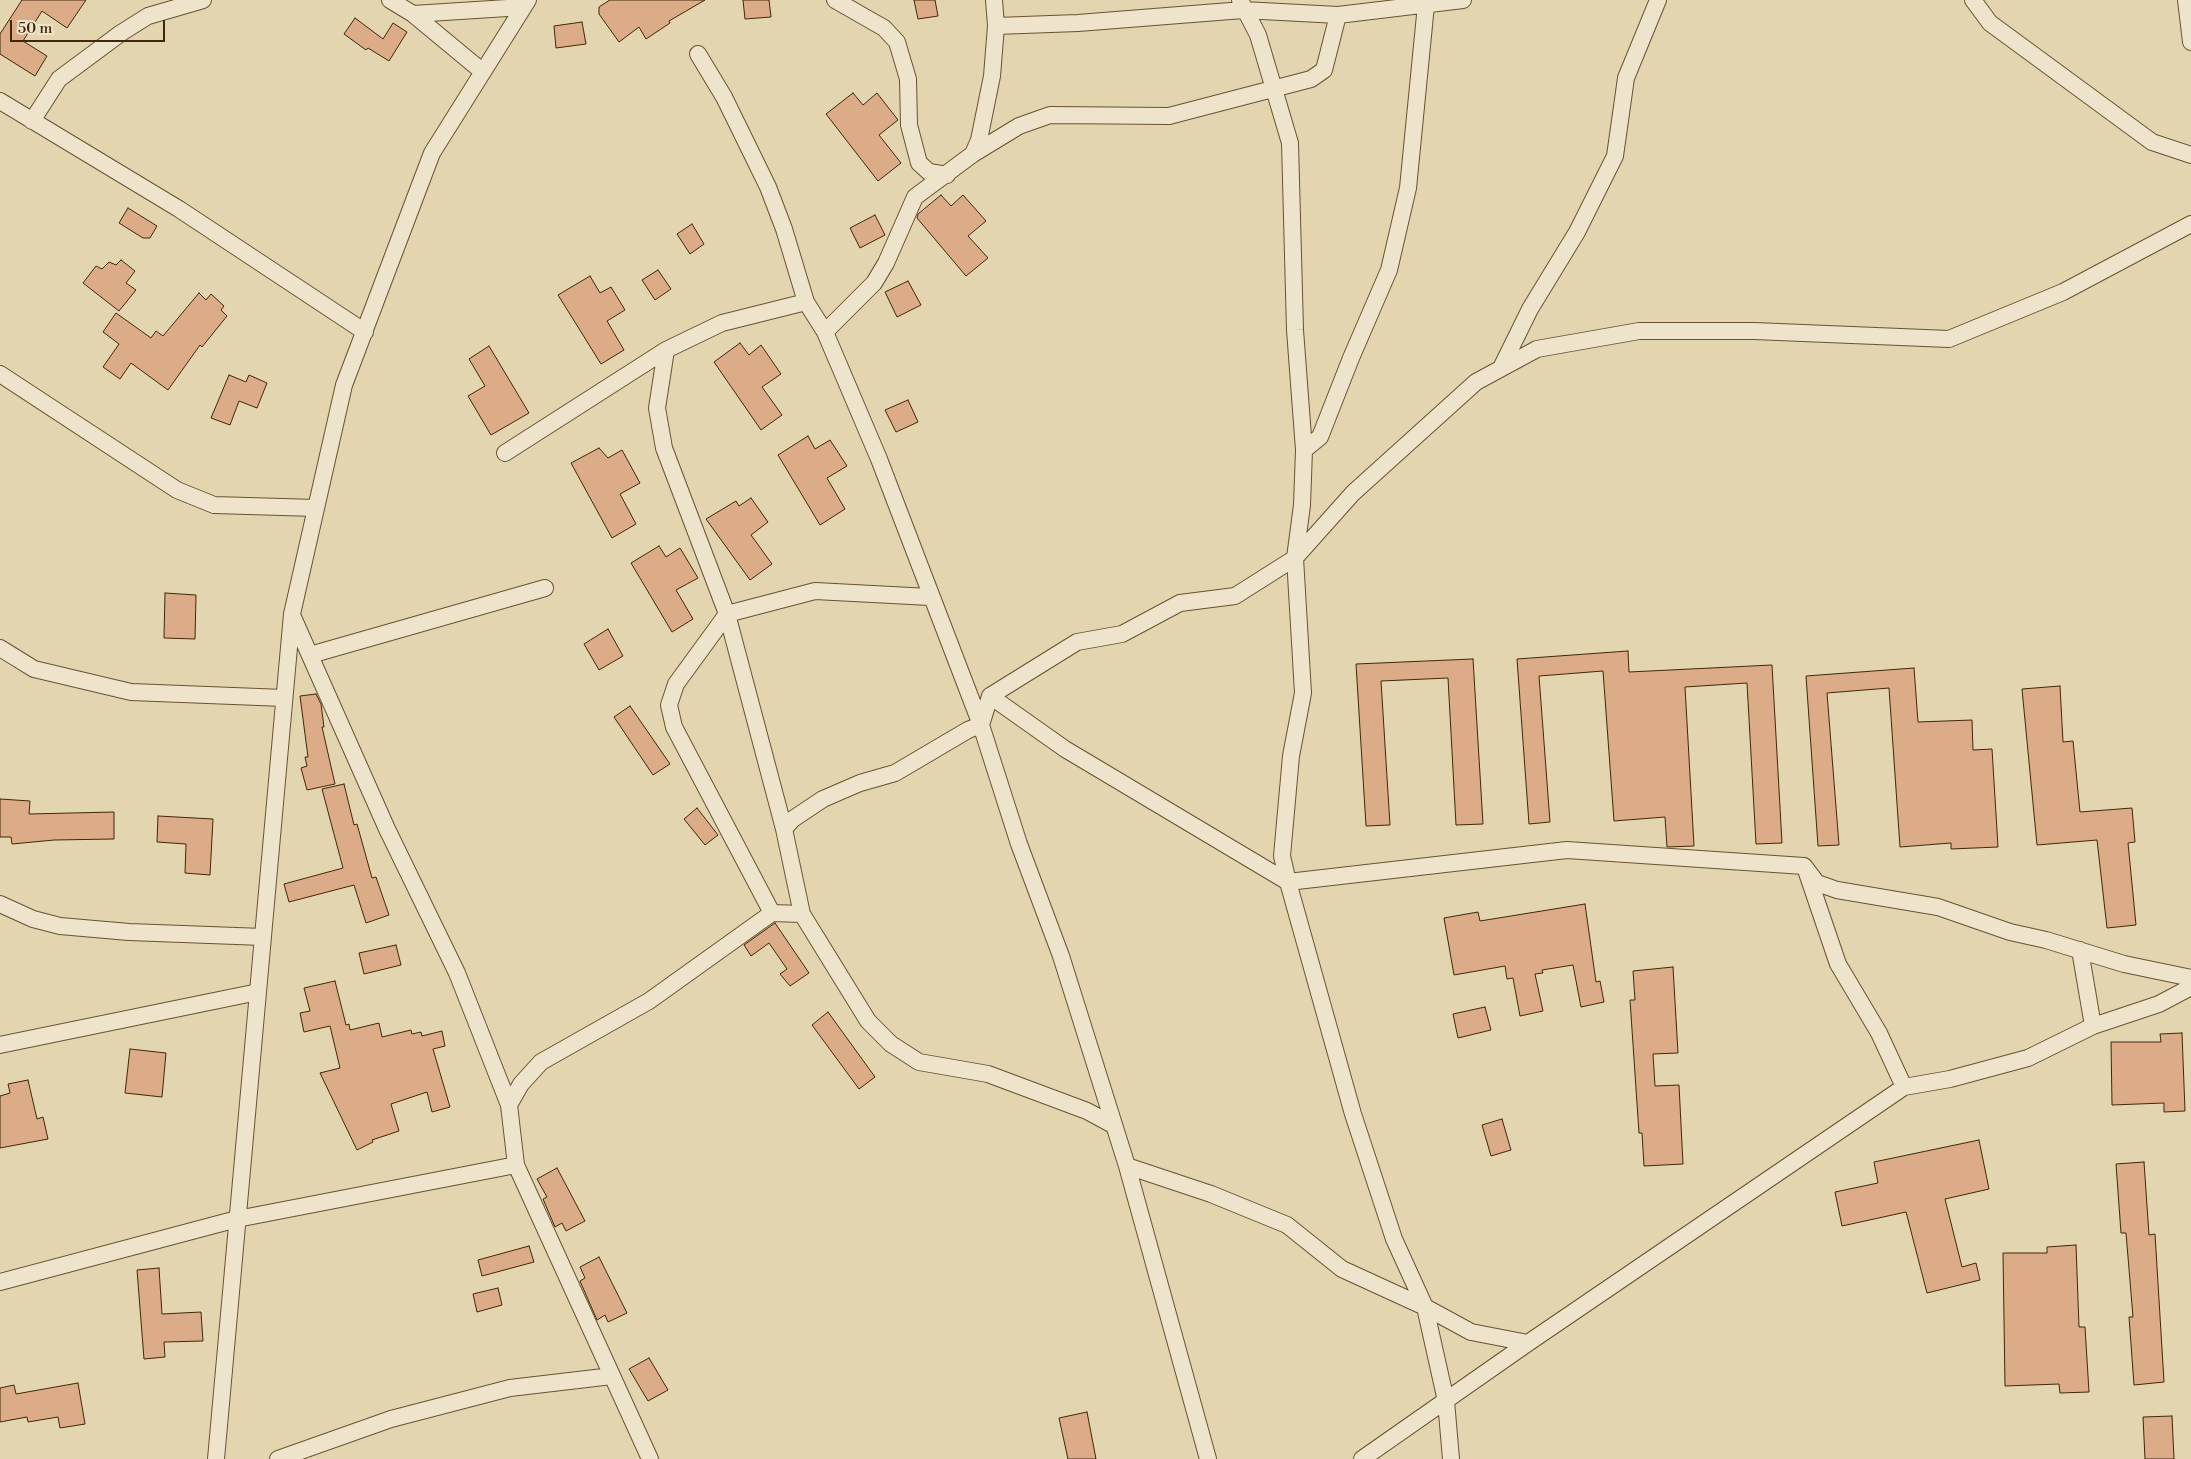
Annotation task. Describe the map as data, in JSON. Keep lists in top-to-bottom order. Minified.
{"scale_bar":"50 m"}
